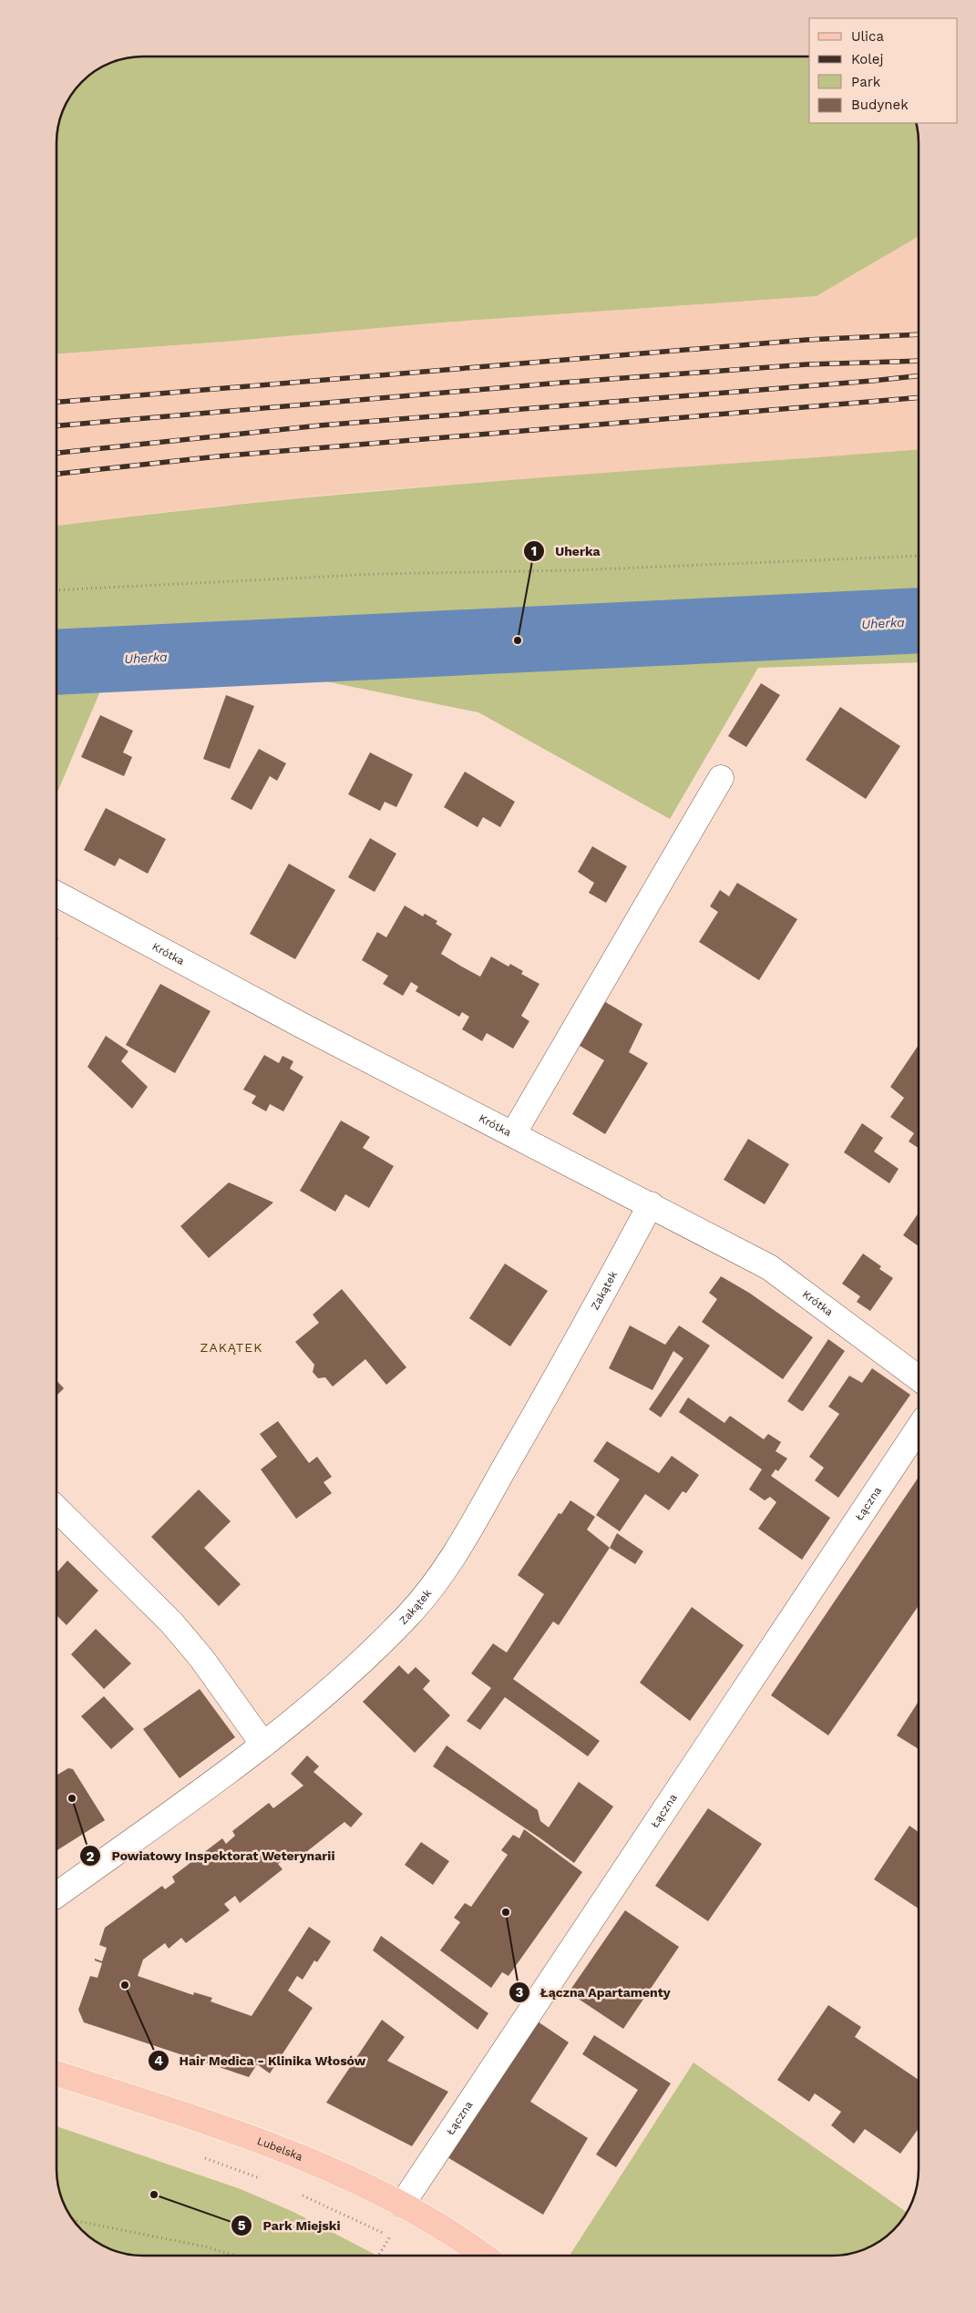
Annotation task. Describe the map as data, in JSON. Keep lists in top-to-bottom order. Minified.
{"streets":{"main road":["Lubelska"],"street":["Krótka","Zakątek","Łączna"]},"crossings":[["Krótka","Zakątek"],["Łączna","Lubelska"]],"districts":["ZAKĄTEK"],"water":["Uherka"],"places":["Uherka","Powiatowy Inspektorat Weterynarii","Łączna Apartamenty","Hair Medica - Klinika Włosów","Park Miejski"],"legend":["Ulica","Kolej","Park","Budynek"]}
